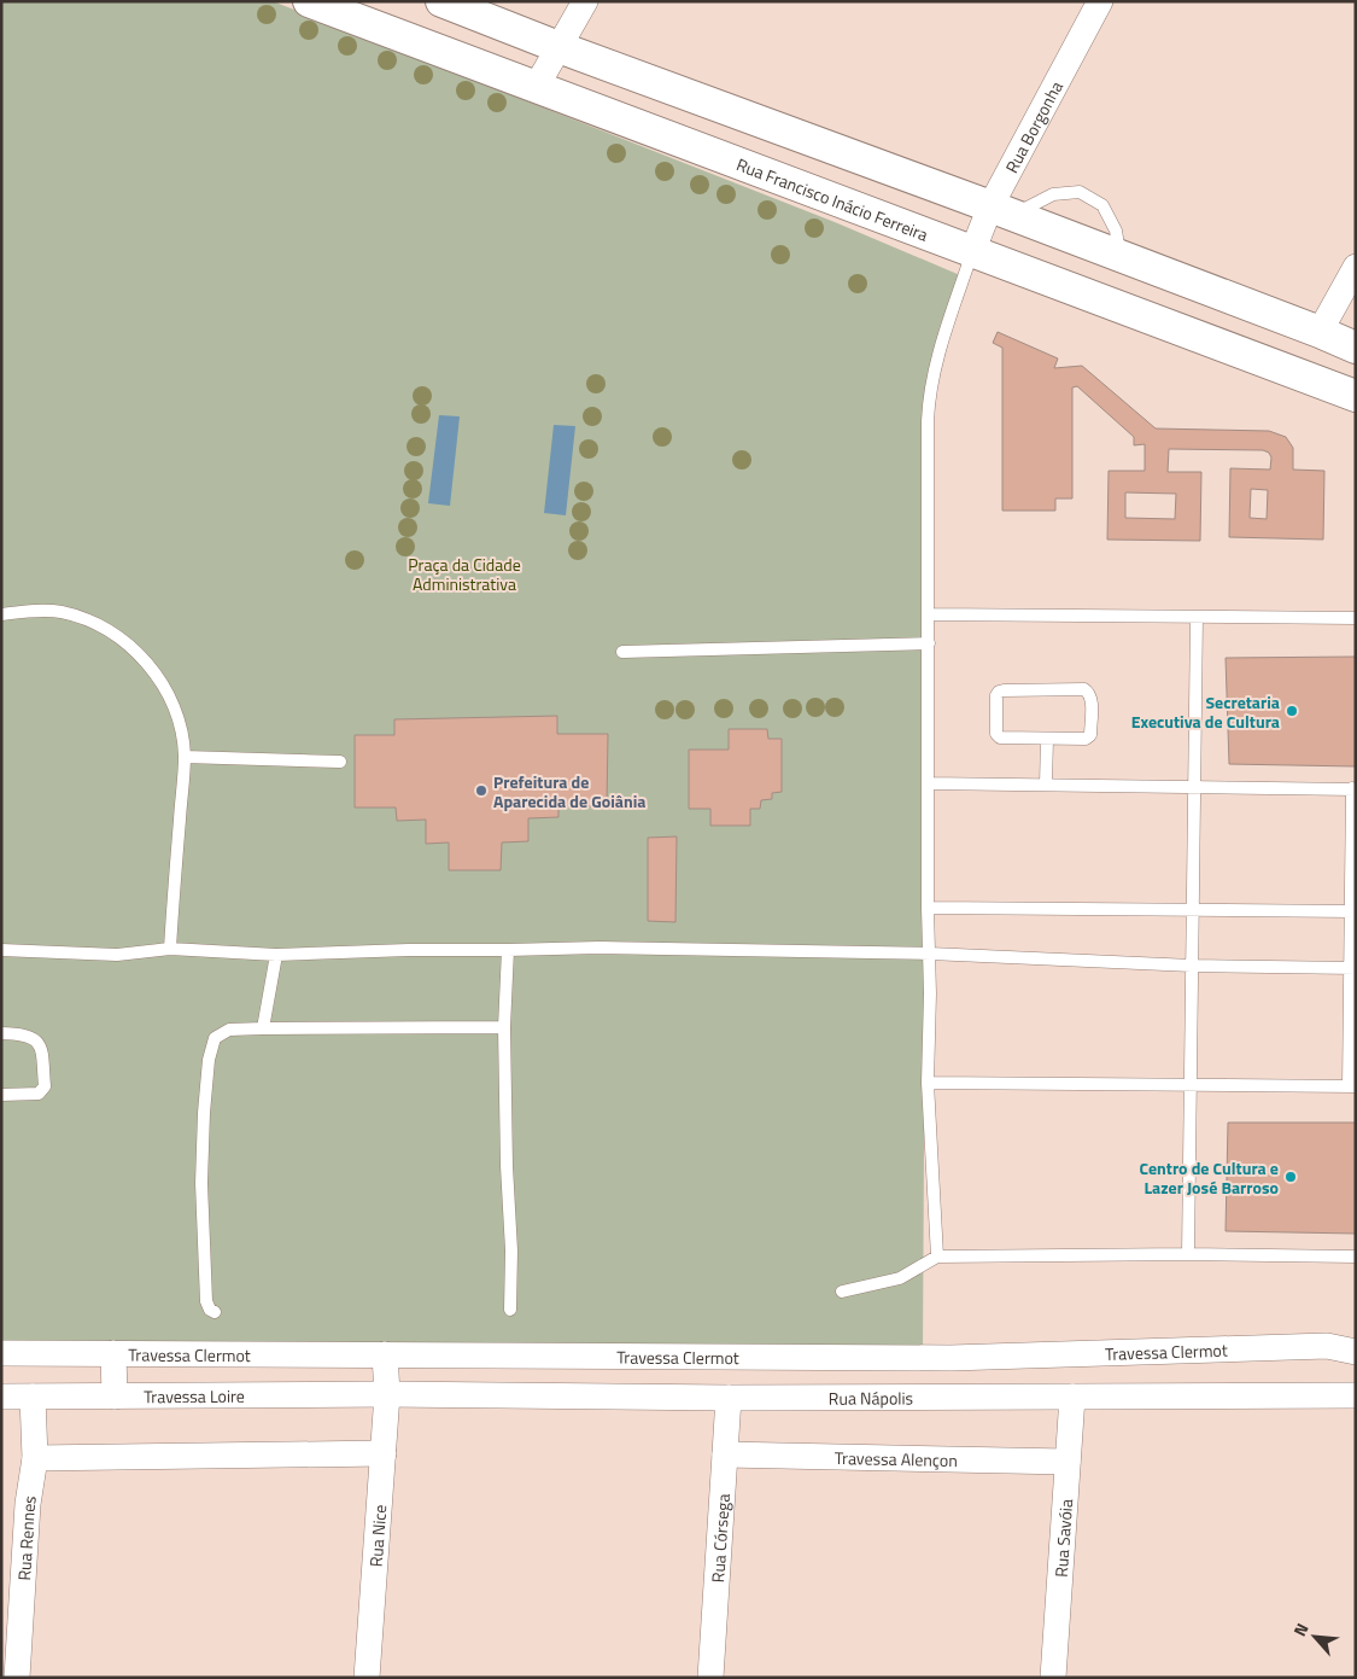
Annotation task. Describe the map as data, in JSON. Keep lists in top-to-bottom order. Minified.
{"streets":{"street":["Rua Borgonha","Rua Francisco Inácio Ferreira","Travessa Clermot","Travessa Loire","Rua Nápolis","Travessa Alençon","Rua Rennes","Rua Nice","Rua Savóia","Rua Córsega"]},"crossings":[["Rua Borgonha","Rua Francisco Inácio Ferreira"],["Travessa Clermot","Rua Nice"],["Travessa Loire","Rua Nápolis"],["Travessa Loire","Rua Rennes"],["Travessa Loire","Rua Nice"],["Rua Nápolis","Rua Nice"],["Rua Nápolis","Rua Savóia"],["Rua Nápolis","Rua Córsega"],["Travessa Alençon","Rua Savóia"],["Travessa Alençon","Rua Córsega"]],"parks":["Praça da Cidade Administrativa"],"places":["Secretaria Executiva de Cultura","Prefeitura de Aparecida de Goiânia","Centro de Cultura e Lazer José Barroso"],"north":"top left"}
